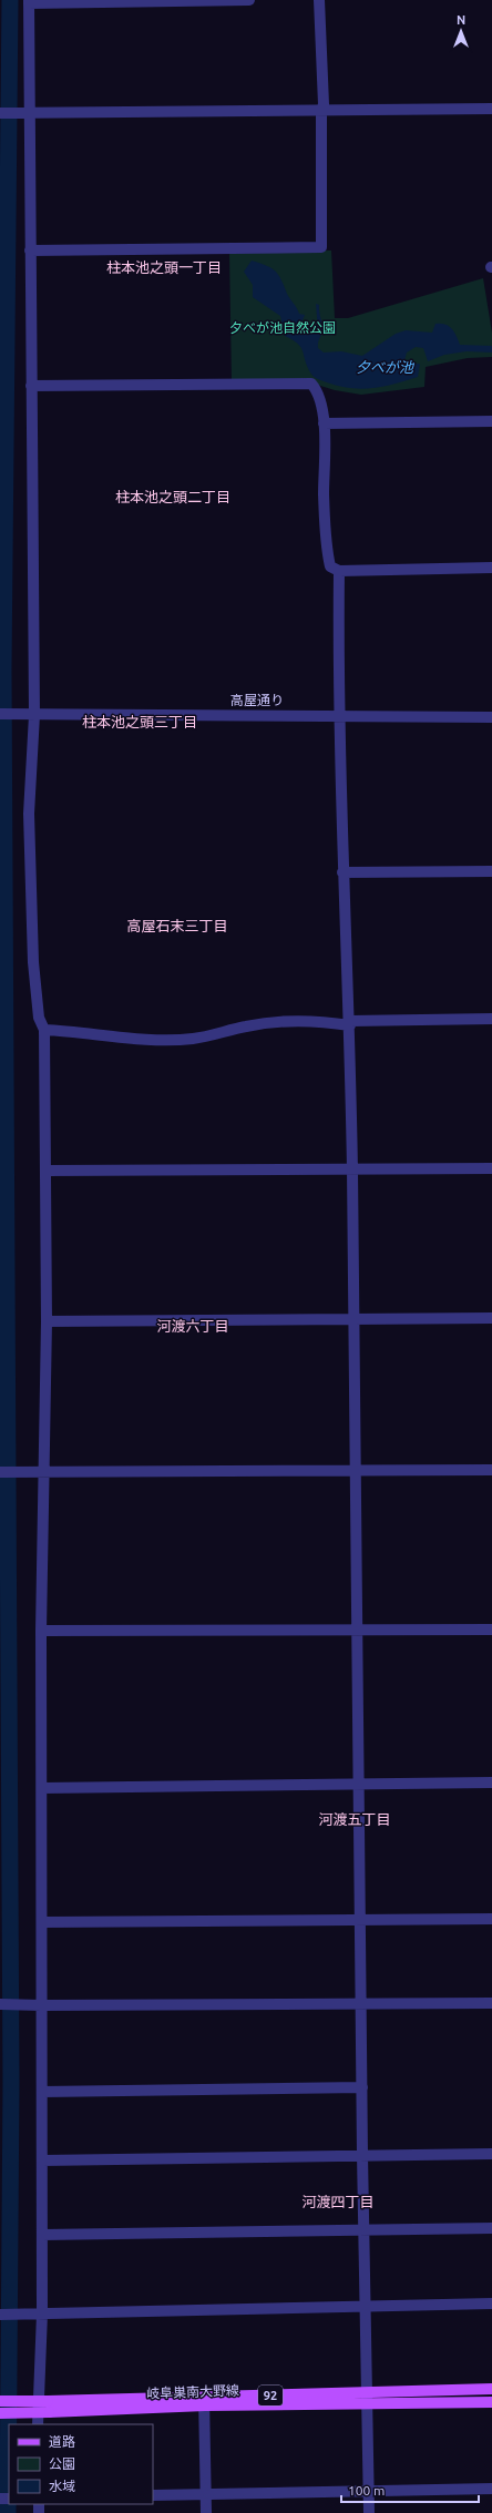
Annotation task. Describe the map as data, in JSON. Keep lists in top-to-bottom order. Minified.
{"streets":{"main road":["岐阜巣南大野線","92"],"street":["高屋通り"]},"districts":["柱本池之頭一丁目","柱本池之頭二丁目","柱本池之頭三丁目","高屋石末三丁目","河渡六丁目","河渡五丁目","河渡四丁目"],"water":["夕べが池"],"parks":["夕べが池自然公園"],"legend":["道路","公園","水域"],"scale_bar":"100 m","north":"top"}
